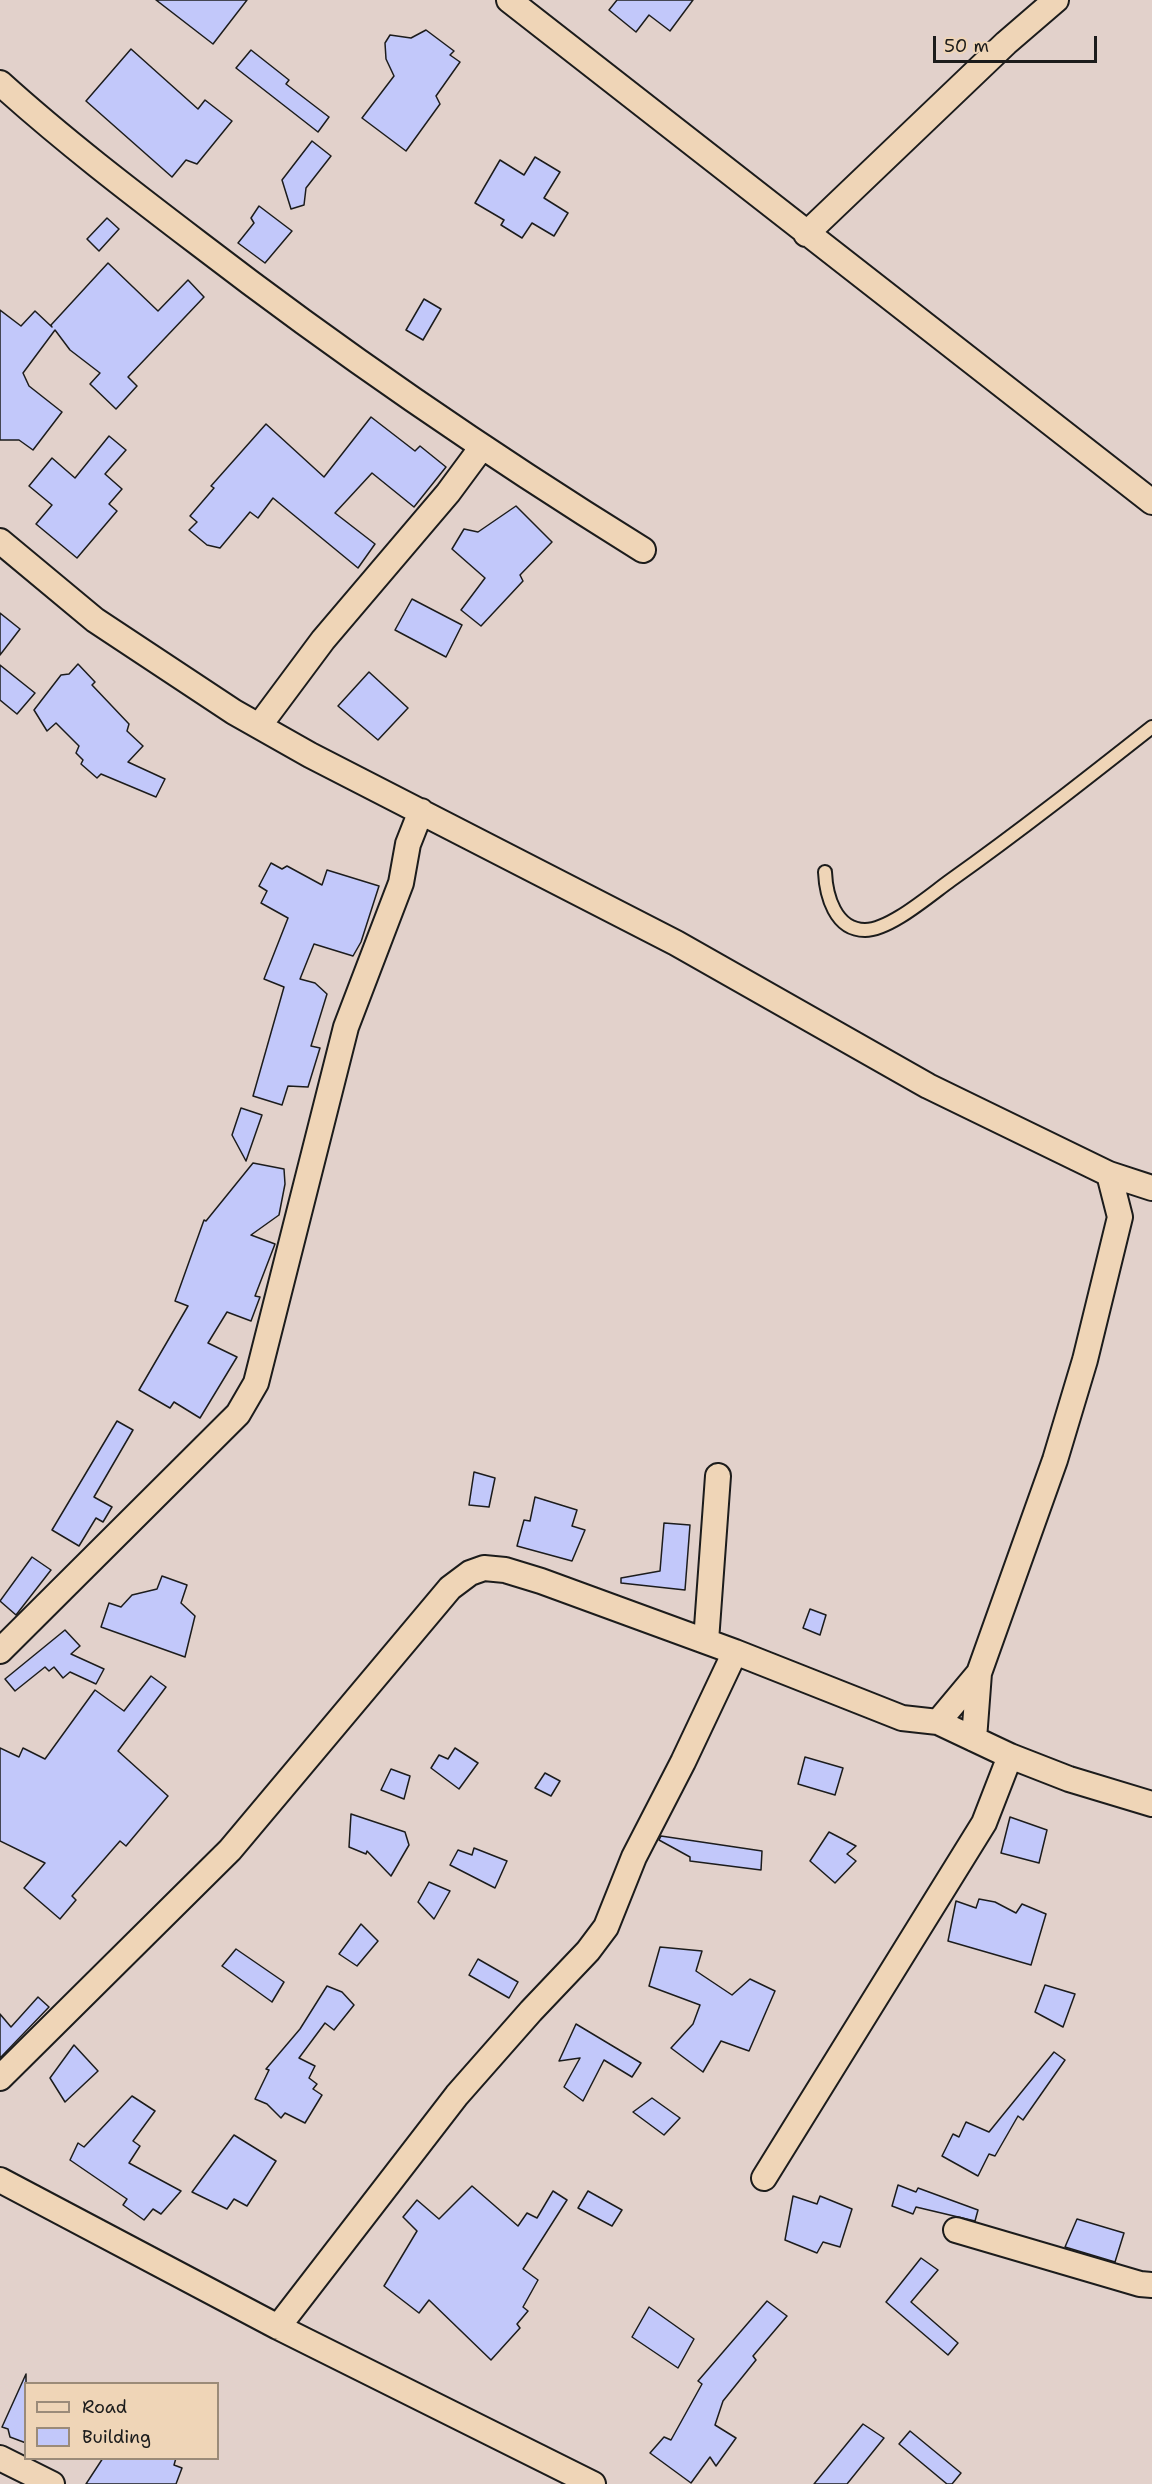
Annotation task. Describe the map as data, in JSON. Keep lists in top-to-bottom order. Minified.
{"legend":["Road","Building"],"scale_bar":"50 m"}
